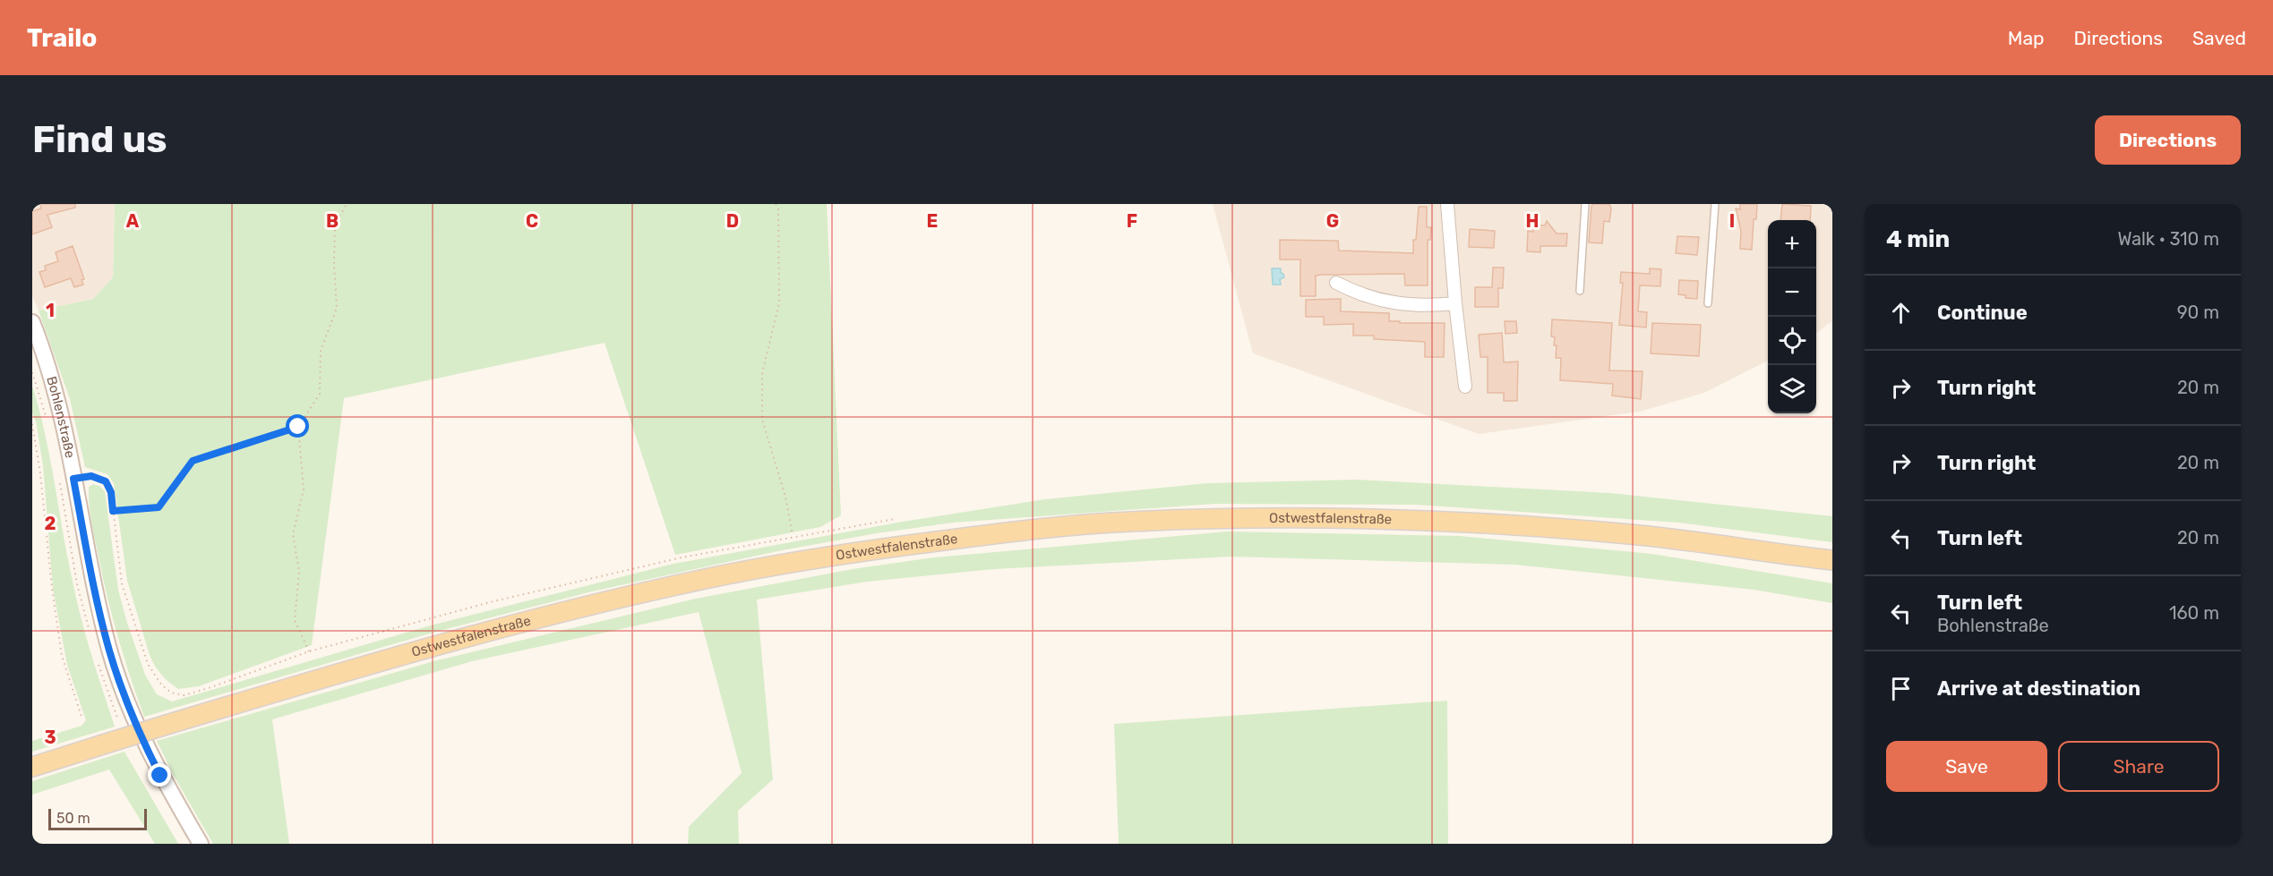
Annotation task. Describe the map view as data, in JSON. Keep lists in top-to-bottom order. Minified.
{"streets":{"main road":["Ostwestfalenstraße"],"street":["Bohlenstraße"]},"scale_bar":"50 m","page":{"header":"Trailo","nav":["Map","Directions","Saved"],"buttons":["Directions",["Save","Share"]],"title":"Find us","heading":["4 min","Walk · 310 m"],"map_buttons":["+","−"],"list":[["Continue","90 m"],["Turn right","20 m"],["Turn right","20 m"],["Turn left","20 m"],["Turn left","Bohlenstraße","160 m"],"Arrive at destination"],"scale":"50 m"},"grid":{"columns":["A","B","C","D","E","F","G","H","I"],"rows":["1","2","3"]}}
